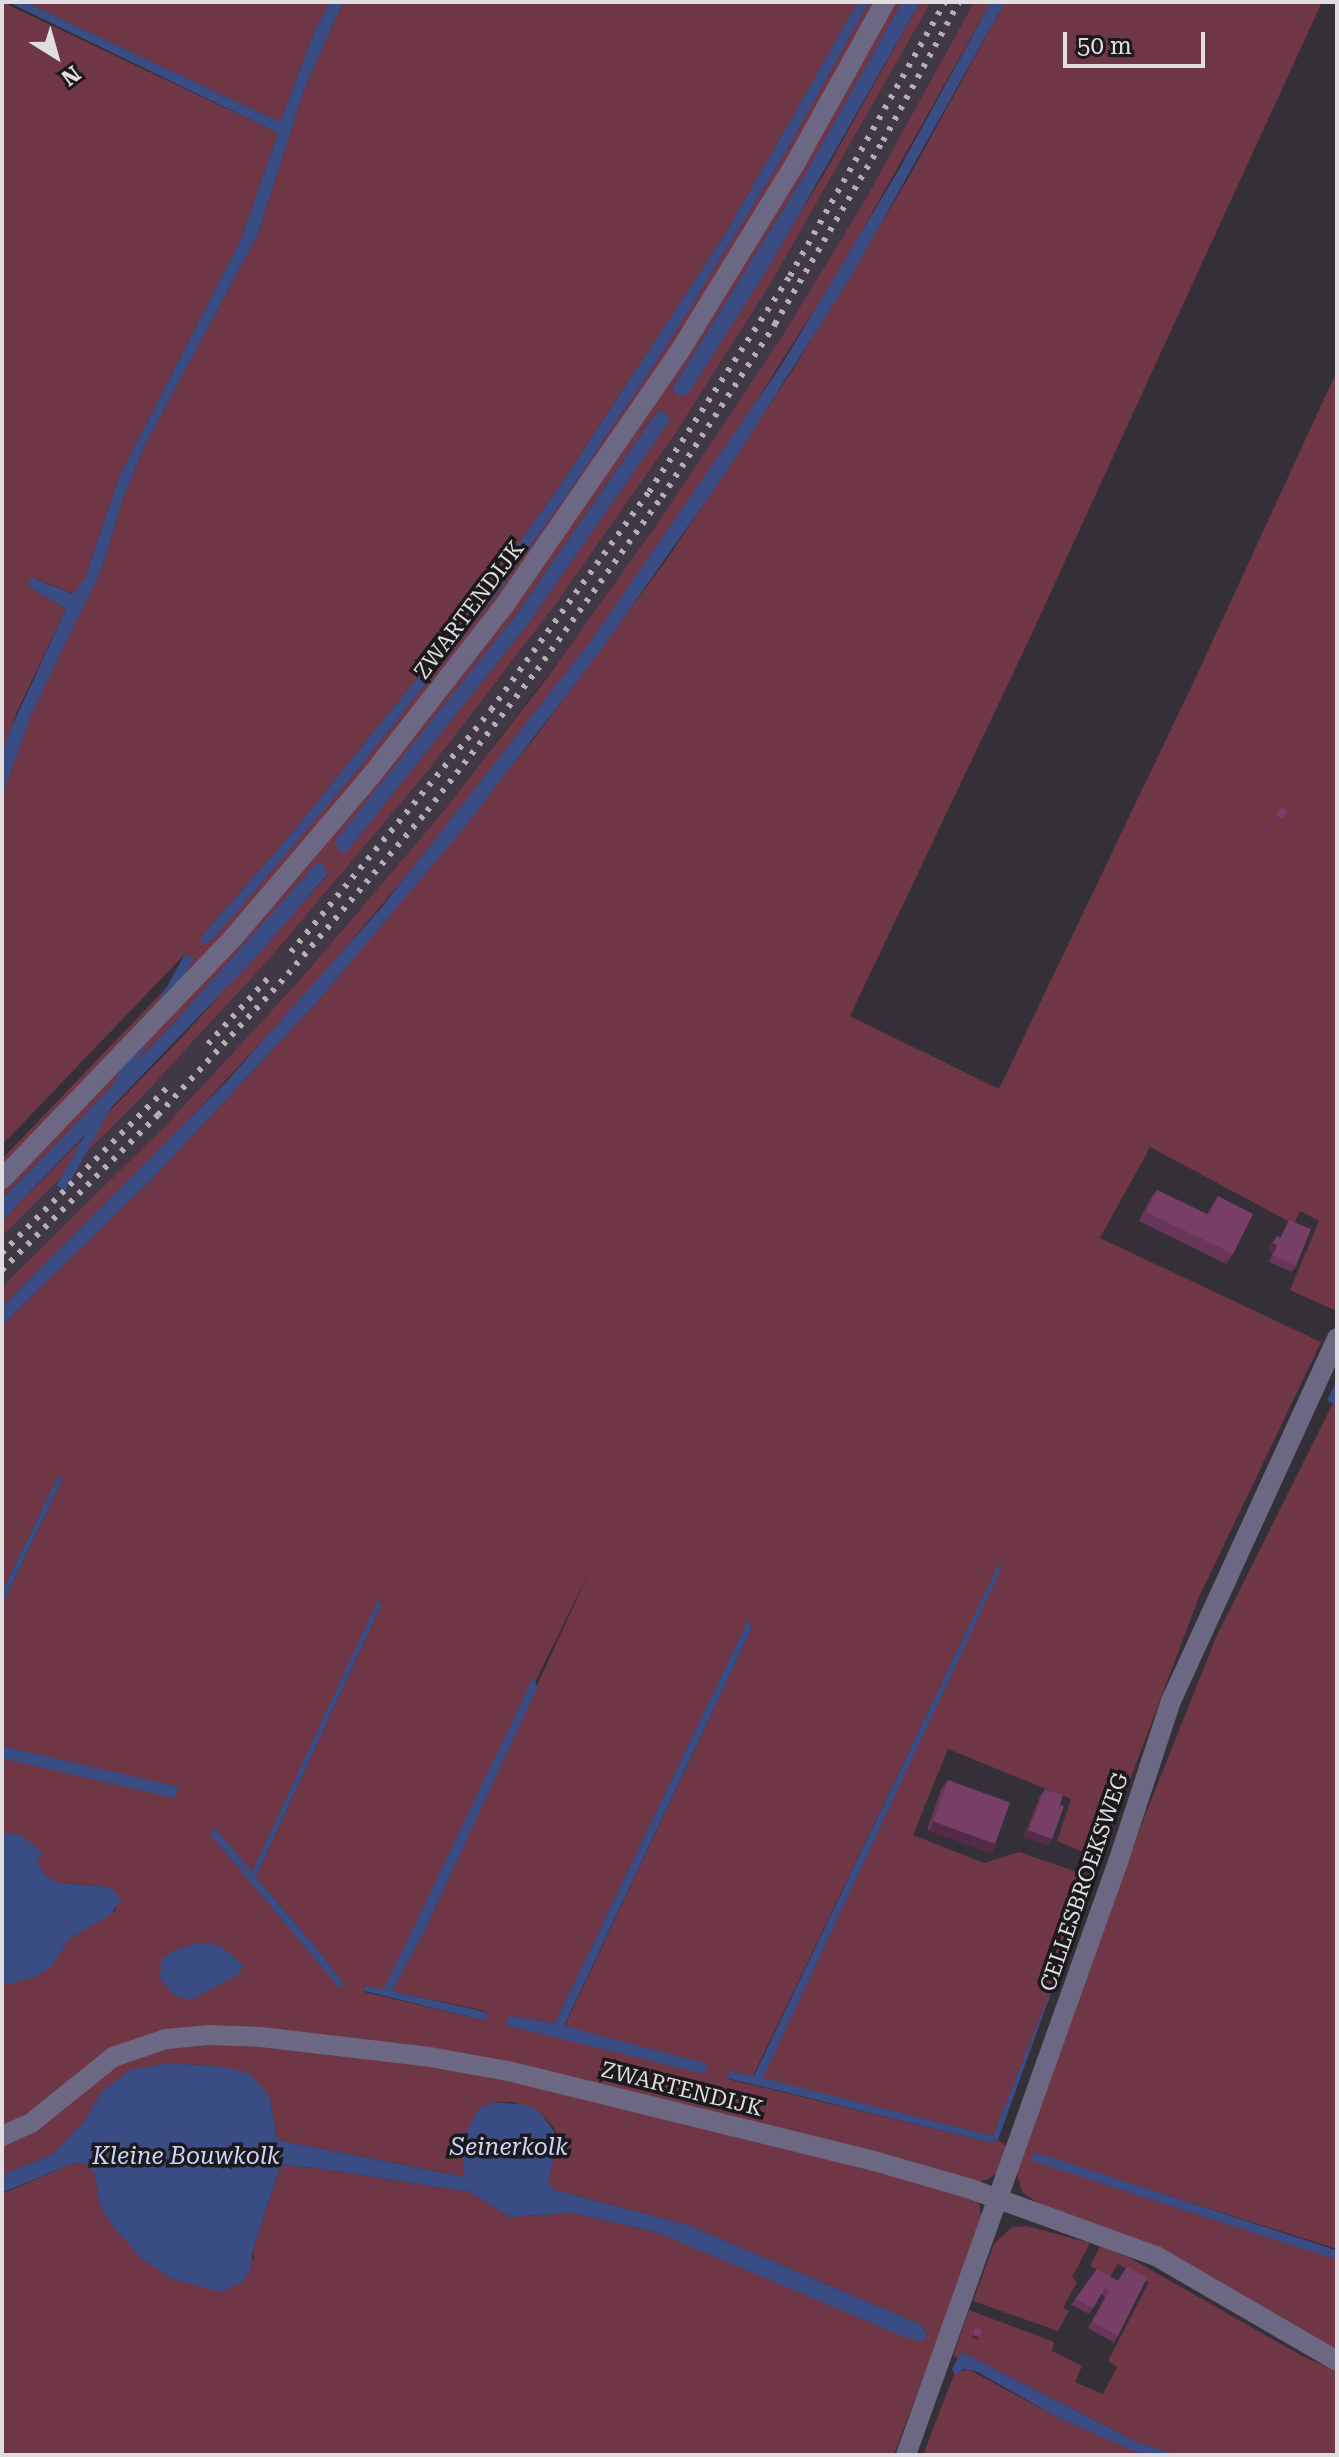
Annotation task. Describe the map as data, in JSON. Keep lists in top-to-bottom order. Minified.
{"streets":{"street":["ZWARTENDIJK","CELLESBROEKSWEG"]},"crossings":[["ZWARTENDIJK","CELLESBROEKSWEG"]],"water":["Seinerkolk","Kleine Bouwkolk"],"scale_bar":"50 m","north":"bottom right"}
